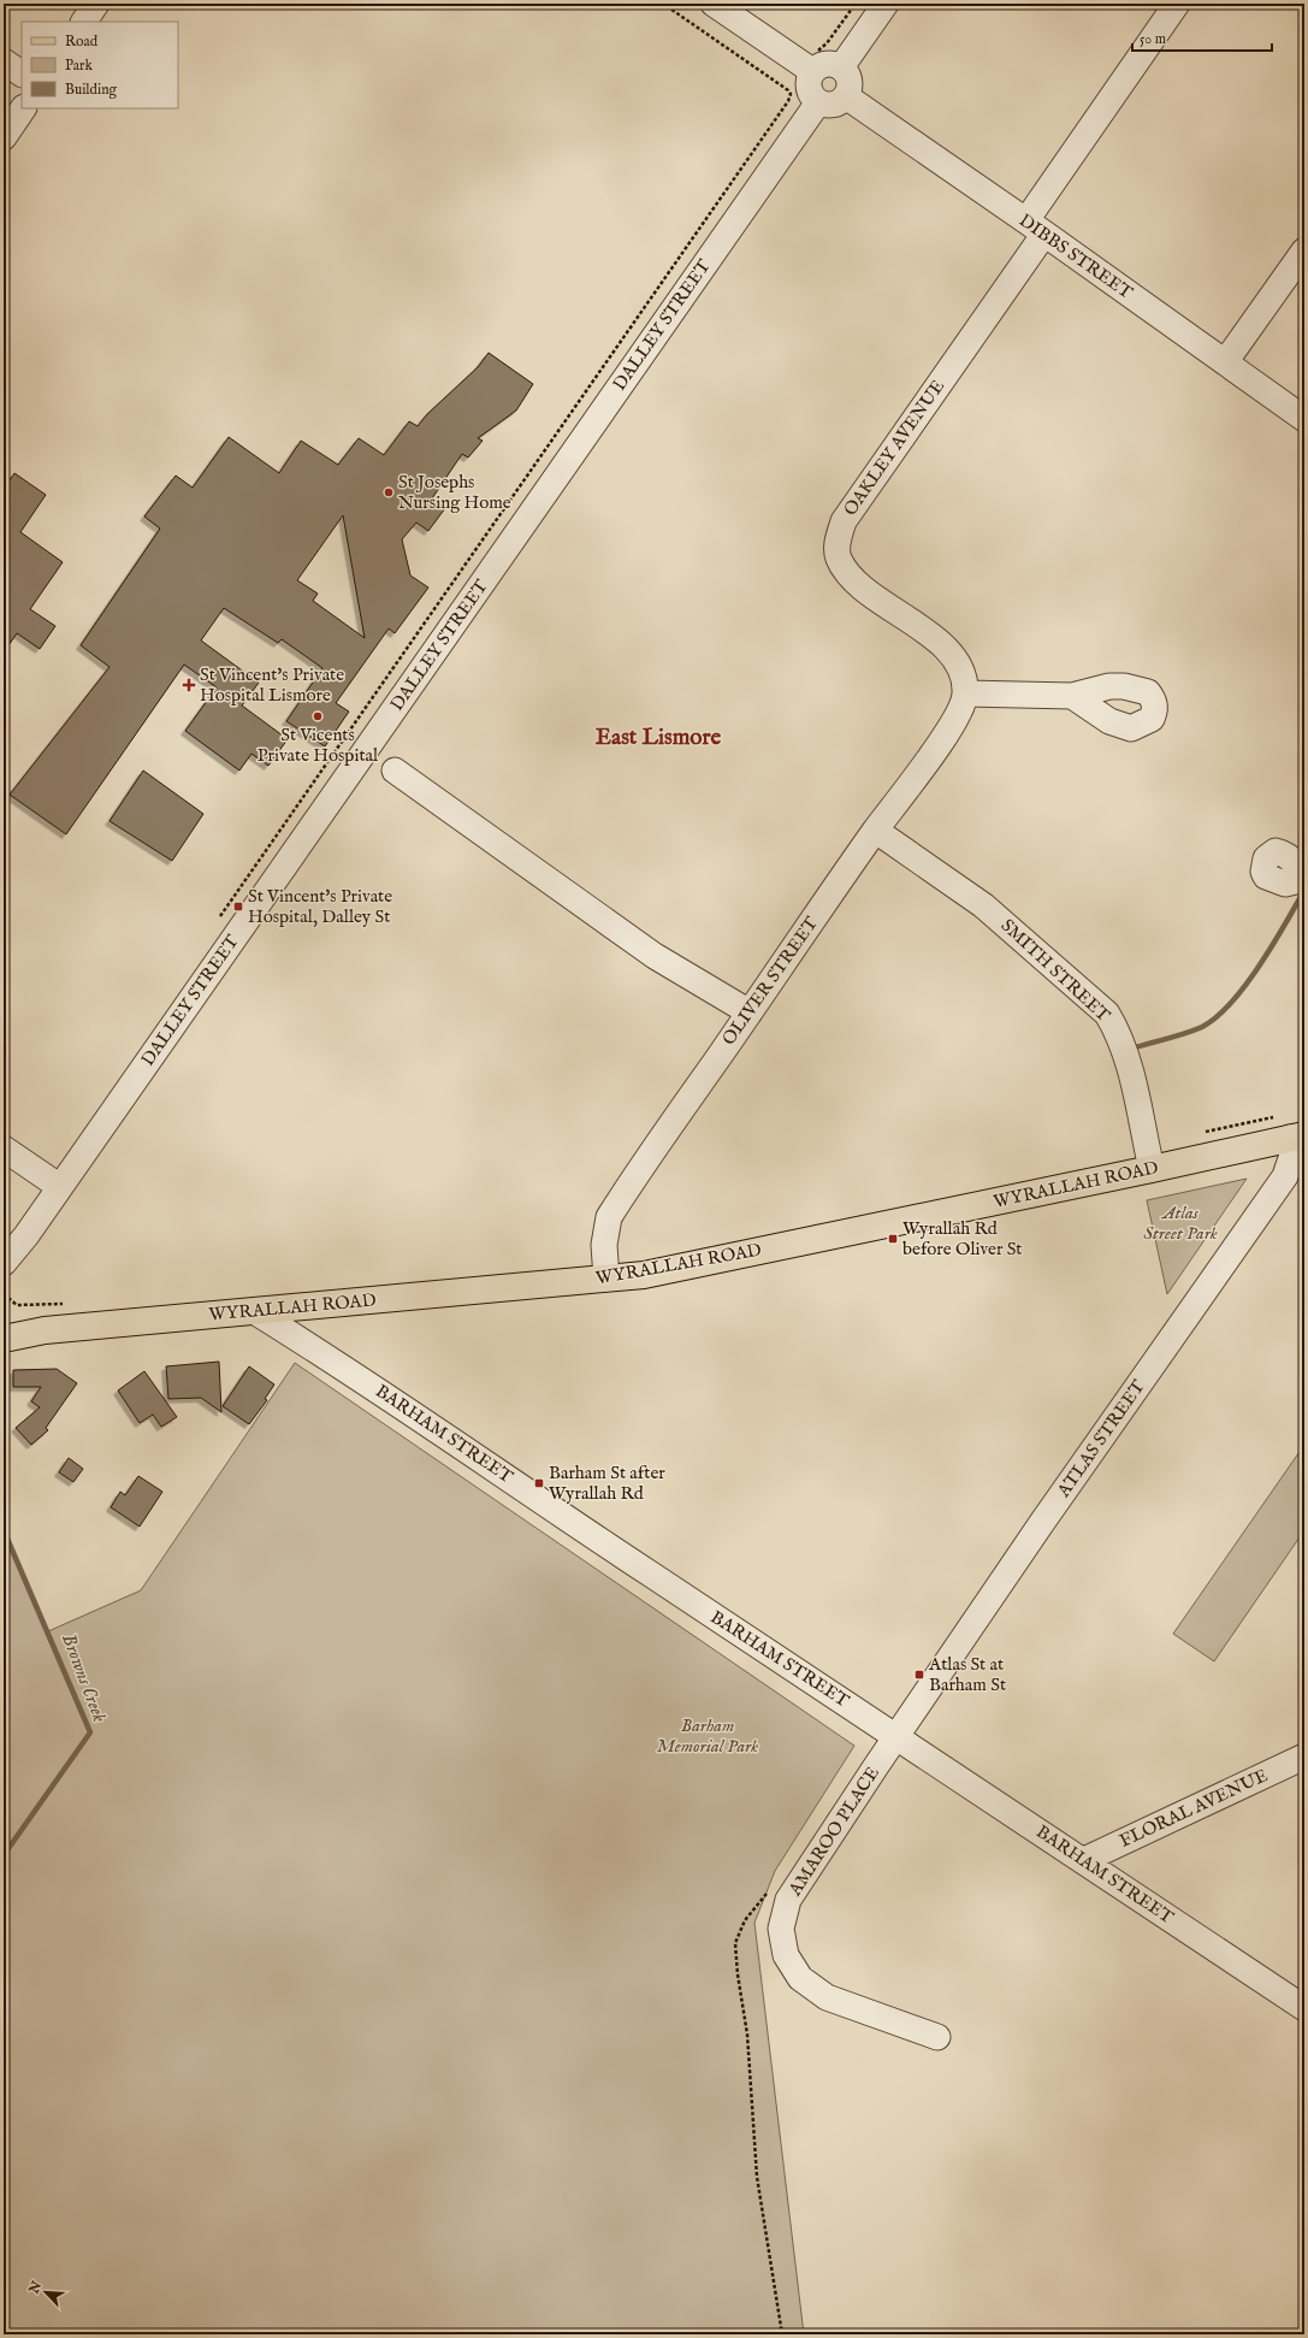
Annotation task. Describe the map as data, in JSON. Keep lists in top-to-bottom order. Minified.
{"streets":{"main road":["WYRALLAH ROAD"],"street":["DIBBS STREET","DALLEY STREET","OAKLEY AVENUE","SMITH STREET","OLIVER STREET","BARHAM STREET","ATLAS STREET","FLORAL AVENUE","AMAROO PLACE"]},"crossings":[["DIBBS STREET","OAKLEY AVENUE"],["OAKLEY AVENUE","OLIVER STREET"],["SMITH STREET","OLIVER STREET"],["SMITH STREET","WYRALLAH ROAD"],["OLIVER STREET","WYRALLAH ROAD"],["WYRALLAH ROAD","BARHAM STREET"],["WYRALLAH ROAD","ATLAS STREET"],["BARHAM STREET","ATLAS STREET"],["BARHAM STREET","FLORAL AVENUE"],["BARHAM STREET","AMAROO PLACE"],["ATLAS STREET","AMAROO PLACE"]],"districts":["East Lismore"],"water":["Browns Creek"],"parks":["Atlas Street Park","Barham Memorial Park"],"places":{"other":["St Josephs Nursing Home","St Vicents Private Hospital"],"health":["St Vincent's Private Hospital Lismore"],"transit":["St Vincent's Private Hospital, Dalley St","Wyrallah Rd before Oliver St","Barham St after Wyrallah Rd","Atlas St at Barham St"]},"legend":["Road","Park","Building"],"scale_bar":"50 m","north":"top left"}
